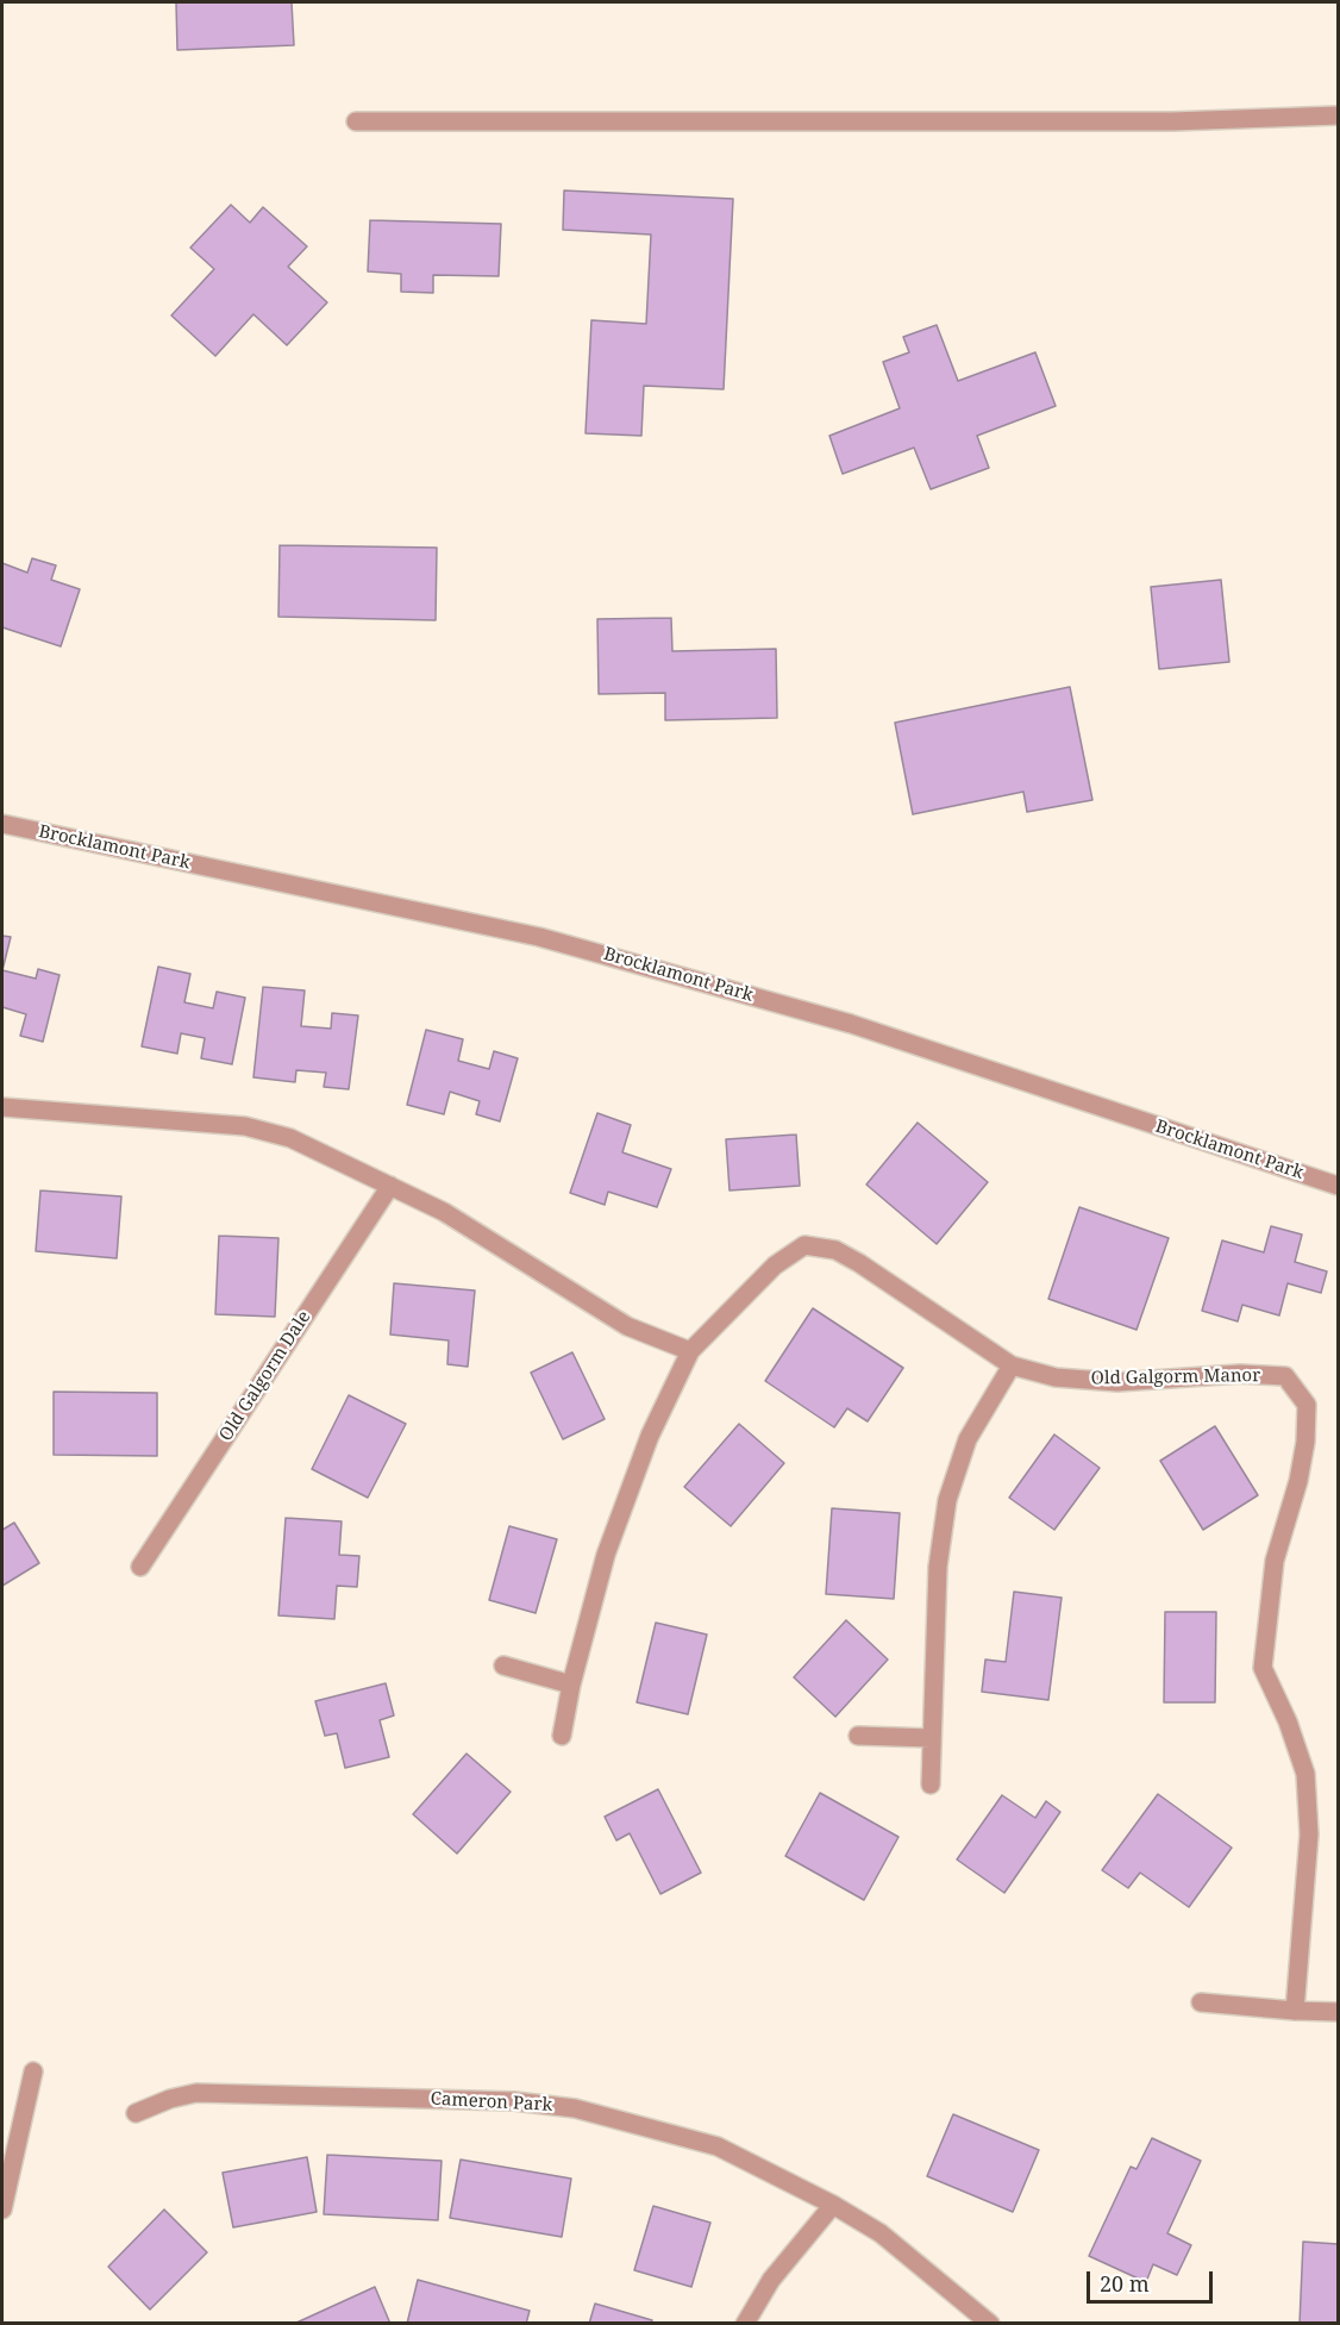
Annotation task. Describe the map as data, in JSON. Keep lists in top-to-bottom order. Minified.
{"streets":{"street":["Brocklamont Park","Old Galgorm Dale","Old Galgorm Manor","Cameron Park"]},"scale_bar":"20 m"}
